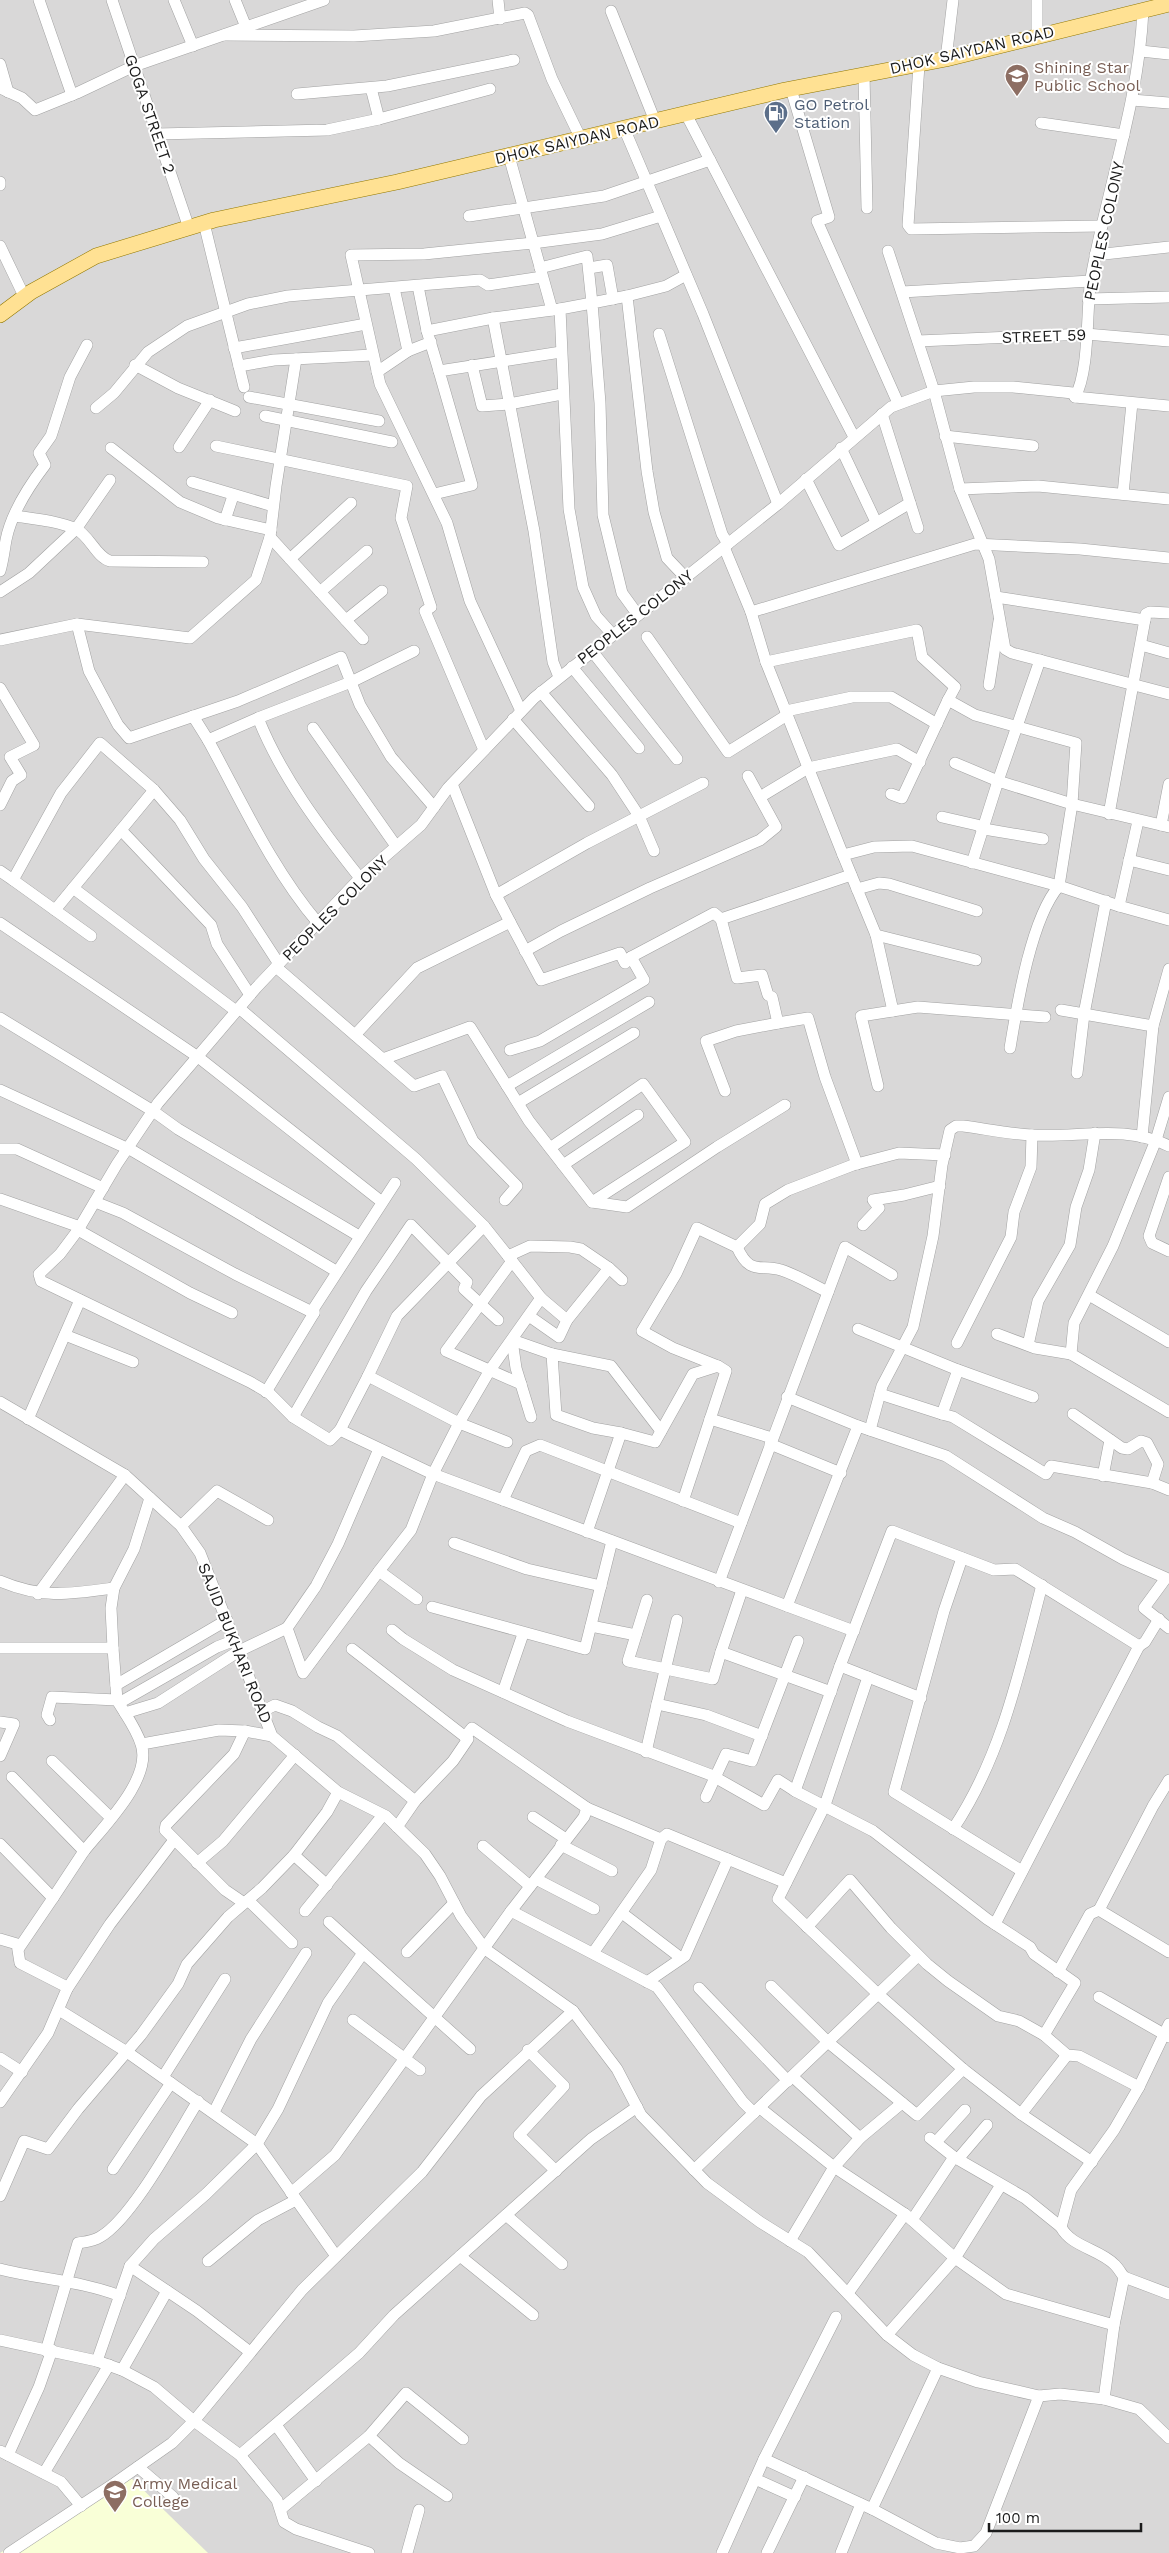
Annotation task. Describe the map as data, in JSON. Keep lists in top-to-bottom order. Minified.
{"streets":{"main road":["DHOK SAIYDAN ROAD"],"street":["GOGA STREET 2","PEOPLES COLONY","STREET 59","SAJID BUKHARI ROAD"]},"crossings":[["DHOK SAIYDAN ROAD","GOGA STREET 2"],["DHOK SAIYDAN ROAD","PEOPLES COLONY"],["PEOPLES COLONY","STREET 59"]],"places":{"school or university":["Shining Star Public School","Army Medical College"],"fuel station":["GO Petrol Station"]},"scale_bar":"100 m"}
